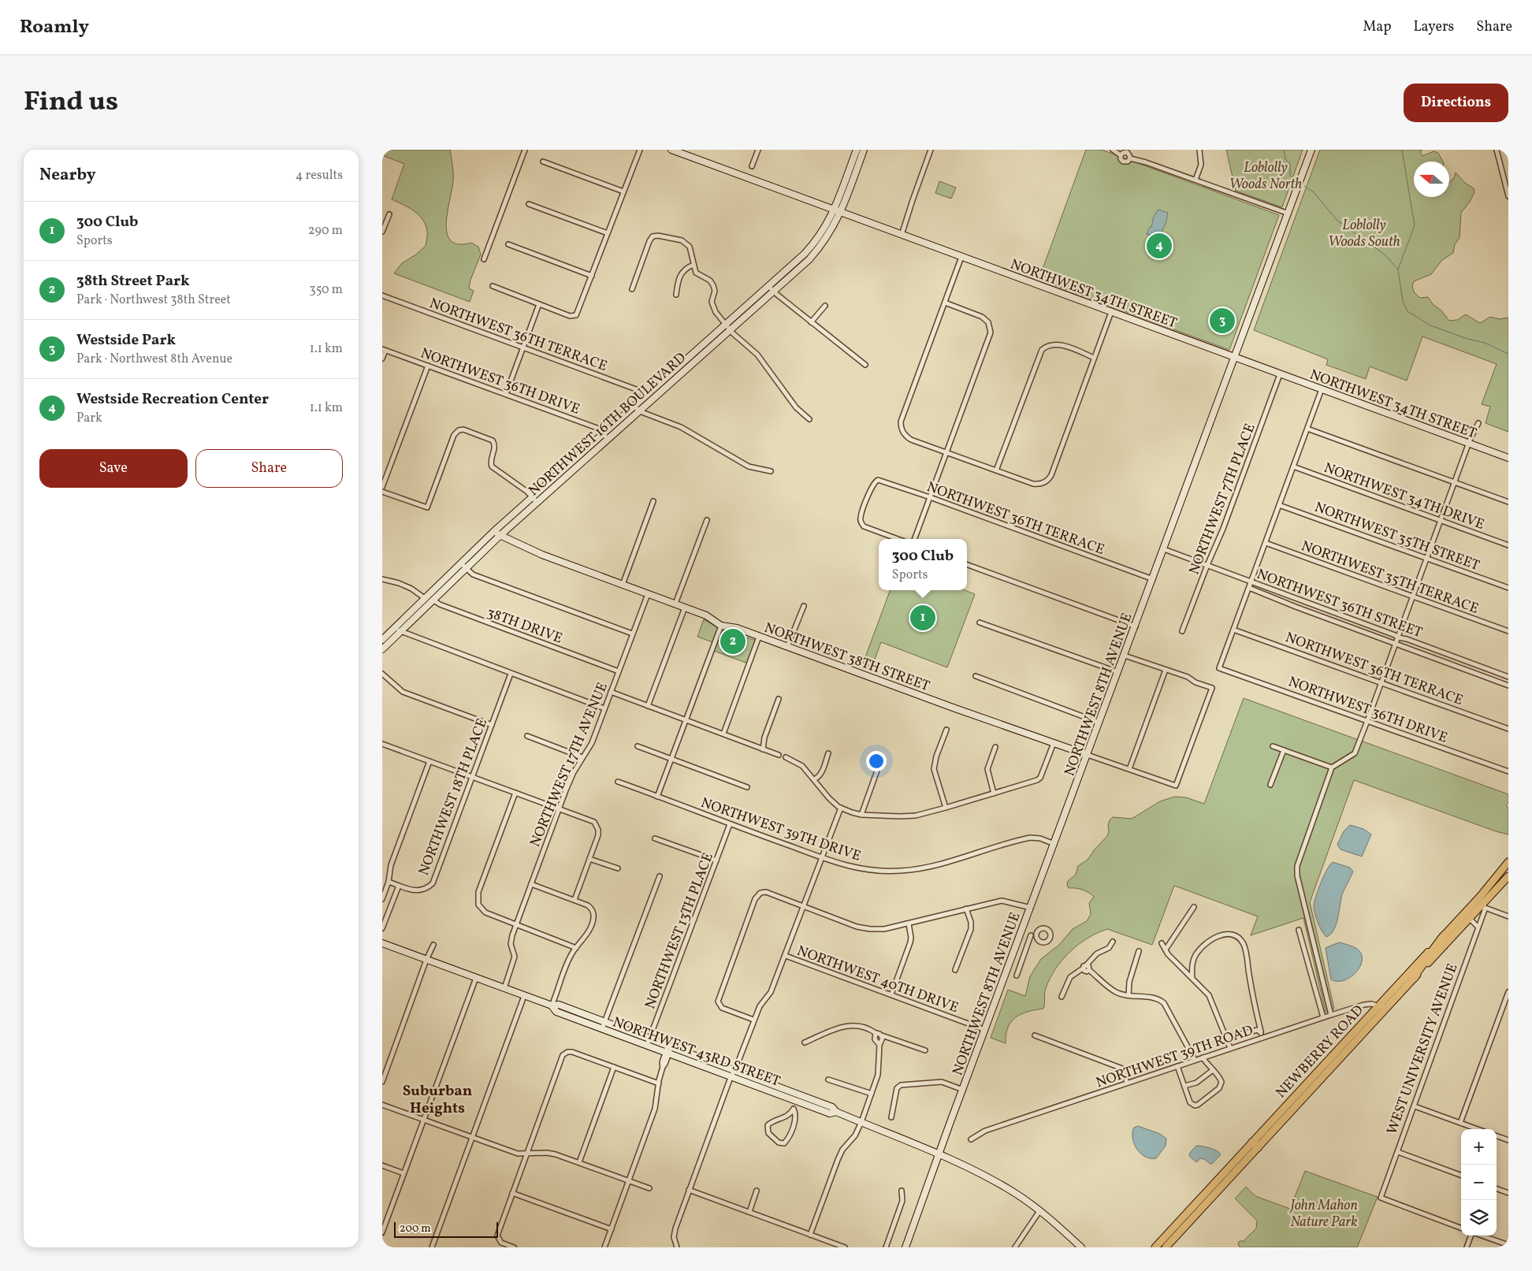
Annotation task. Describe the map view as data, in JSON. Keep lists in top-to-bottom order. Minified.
{"streets":{"main road":["NORTHWEST 34TH STREET","NORTHWEST 16TH BOULEVARD","NORTHWEST 38TH STREET","NORTHWEST 8TH AVENUE","WEST UNIVERSITY AVENUE","NORTHWEST 43RD STREET","NEWBERRY ROAD"],"street":["NORTHWEST 36TH TERRACE","NORTHWEST 36TH DRIVE","NORTHWEST 34TH DRIVE","NORTHWEST 7TH PLACE","NORTHWEST 35TH STREET","NORTHWEST 35TH TERRACE","NORTHWEST 36TH STREET","38TH DRIVE","NORTHWEST 17TH AVENUE","NORTHWEST 18TH PLACE","NORTHWEST 39TH DRIVE","NORTHWEST 13TH PLACE","NORTHWEST 40TH DRIVE","NORTHWEST 39TH ROAD"]},"crossings":[["NORTHWEST 34TH STREET","NORTHWEST 16TH BOULEVARD"],["NORTHWEST 34TH STREET","NORTHWEST 7TH PLACE"],["NORTHWEST 34TH STREET","NORTHWEST 8TH AVENUE"],["NORTHWEST 36TH TERRACE","NORTHWEST 36TH DRIVE"],["NORTHWEST 36TH TERRACE","NORTHWEST 16TH BOULEVARD"],["NORTHWEST 36TH TERRACE","NORTHWEST 8TH AVENUE"],["NORTHWEST 36TH DRIVE","NORTHWEST 16TH BOULEVARD"],["NORTHWEST 16TH BOULEVARD","38TH DRIVE"],["NORTHWEST 16TH BOULEVARD","NORTHWEST 38TH STREET"],["NORTHWEST 7TH PLACE","NORTHWEST 36TH STREET"],["NORTHWEST 36TH STREET","NORTHWEST 8TH AVENUE"],["38TH DRIVE","NORTHWEST 17TH AVENUE"],["NORTHWEST 38TH STREET","NORTHWEST 8TH AVENUE"],["NORTHWEST 38TH STREET","NORTHWEST 17TH AVENUE"],["NORTHWEST 8TH AVENUE","NORTHWEST 39TH DRIVE"],["NORTHWEST 8TH AVENUE","NORTHWEST 40TH DRIVE"],["NORTHWEST 8TH AVENUE","NORTHWEST 43RD STREET"],["NORTHWEST 17TH AVENUE","NORTHWEST 43RD STREET"],["NORTHWEST 39TH DRIVE","NORTHWEST 13TH PLACE"],["NORTHWEST 13TH PLACE","NORTHWEST 43RD STREET"],["WEST UNIVERSITY AVENUE","NEWBERRY ROAD"],["NEWBERRY ROAD","NORTHWEST 39TH ROAD"]],"districts":["Suburban Heights"],"parks":["Loblolly Woods North","Loblolly Woods South","John Mahon Nature Park"],"scale_bar":"200 m","north":"left","page":{"header":"Roamly","nav":["Map","Layers","Share"],"title":"Find us","buttons":["Directions",["Save","Share"]],"heading":["Nearby","4 results"],"list":[{"mark":"1","name":"300 Club","note":"Sports","value":"290 m"},{"mark":"2","name":"38th Street Park","note":"Park · Northwest 38th Street","value":"350 m"},{"mark":"3","name":"Westside Park","note":"Park · Northwest 8th Avenue","value":"1.1 km"},{"mark":"4","name":"Westside Recreation Center","note":"Park","value":"1.1 km"}],"pins":["4","3","1","2"],"popup":["300 Club","Sports"],"map_buttons":["+","−"],"scale":"200 m"}}
